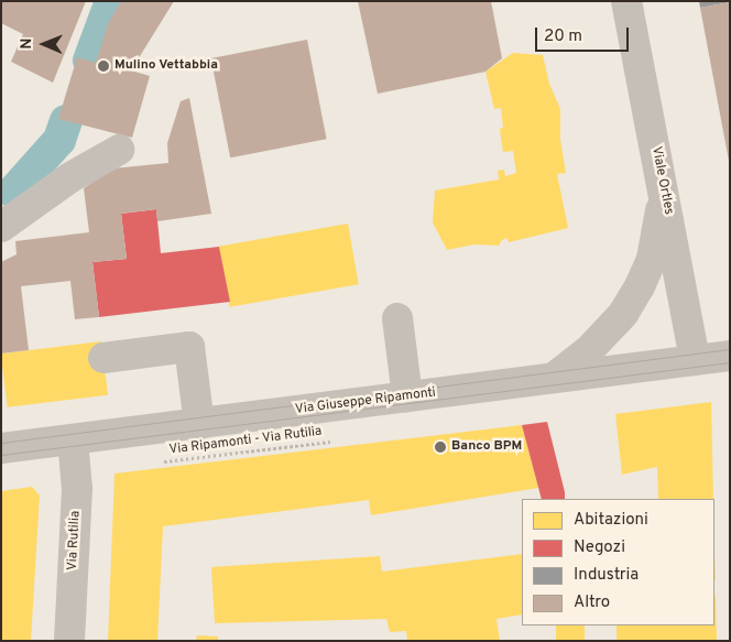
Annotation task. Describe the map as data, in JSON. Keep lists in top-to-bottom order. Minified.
{"streets":{"street":["Viale Ortles","Via Giuseppe Ripamonti","Via Rutilia"],"path":["Via Ripamonti - Via Rutilia"]},"crossings":[["Viale Ortles","Via Giuseppe Ripamonti"],["Via Giuseppe Ripamonti","Via Rutilia"]],"places":["Mulino Vettabbia","Banco BPM"],"legend":["Abitazioni","Negozi","Industria","Altro"],"scale_bar":"20 m","north":"left"}
